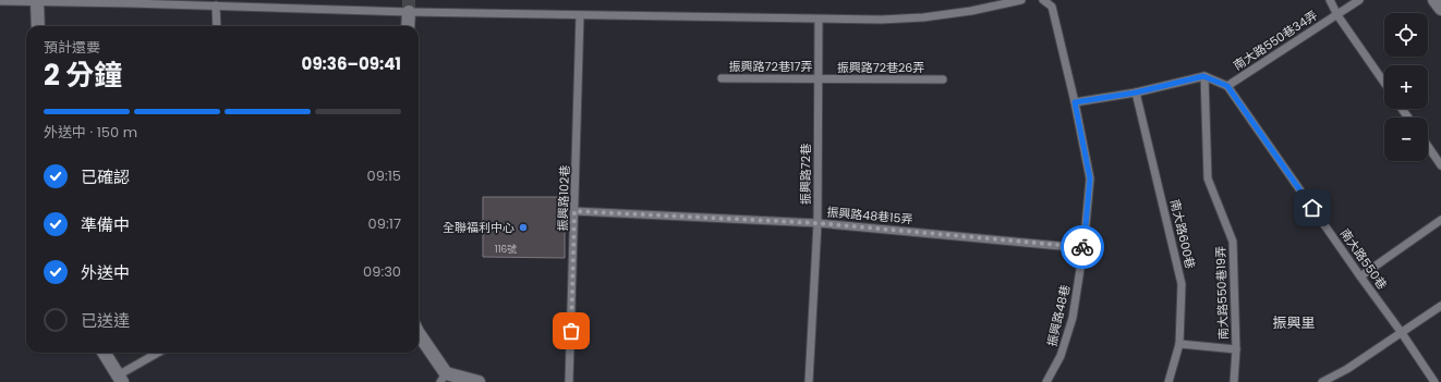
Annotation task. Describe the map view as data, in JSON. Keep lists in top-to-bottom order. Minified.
{"streets":{"lane":["南大路550巷34弄","振興路72巷17弄","振興路72巷26弄","振興路72巷","振興路102巷","振興路48巷15弄","南大路600巷","南大路550巷","南大路550巷19弄","振興路48巷"]},"crossings":[["南大路550巷34弄","南大路550巷"],["振興路72巷17弄","振興路72巷26弄"],["振興路72巷17弄","振興路72巷"],["振興路72巷26弄","振興路72巷"],["振興路72巷","振興路48巷15弄"],["振興路102巷","振興路48巷15弄"],["振興路48巷15弄","振興路48巷"]],"districts":["振興里"],"places":["全聯福利中心"],"house_numbers":["116號"],"page":{"map_buttons":["+","−"],"heading":["2 分鐘","預計還要","09:36–09:41"],"bar":"外送中 · 150 m","list":[["已確認","09:15"],["準備中","09:17"],["外送中","09:30"],"已送達"]}}
